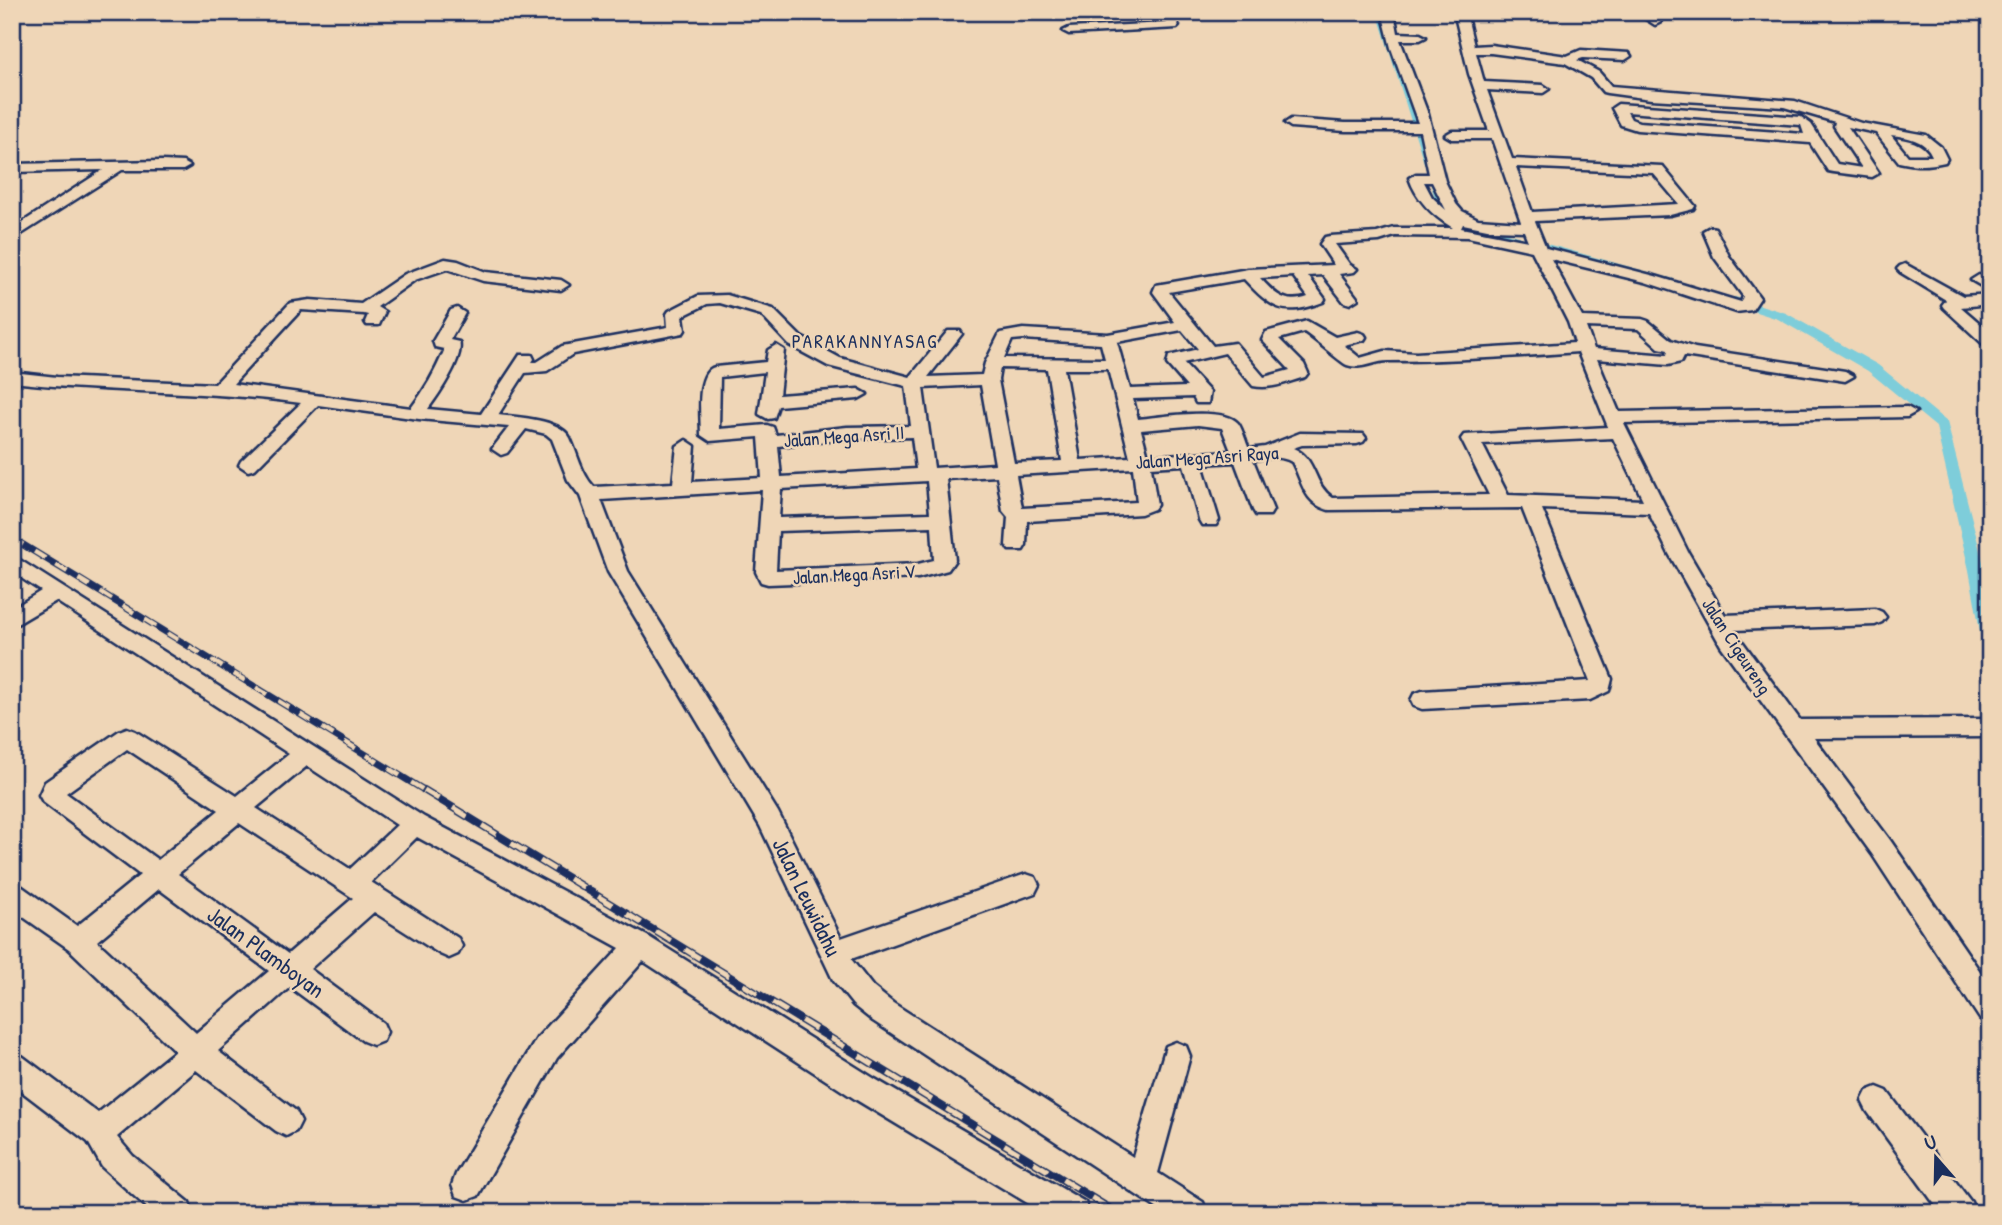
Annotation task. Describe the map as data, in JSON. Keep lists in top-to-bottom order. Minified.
{"streets":{"street":["Jalan Mega Asri II","Jalan Mega Asri Raya","Jalan Mega Asri V","Jalan Cigeureng","Jalan Leuwidahu","Jalan Plamboyan"]},"crossings":[["Jalan Mega Asri II","Jalan Mega Asri V"],["Jalan Mega Asri Raya","Jalan Mega Asri V"],["Jalan Mega Asri Raya","Jalan Cigeureng"],["Jalan Mega Asri Raya","Jalan Leuwidahu"]],"districts":["PARAKANNYASAG"],"north":"top"}
